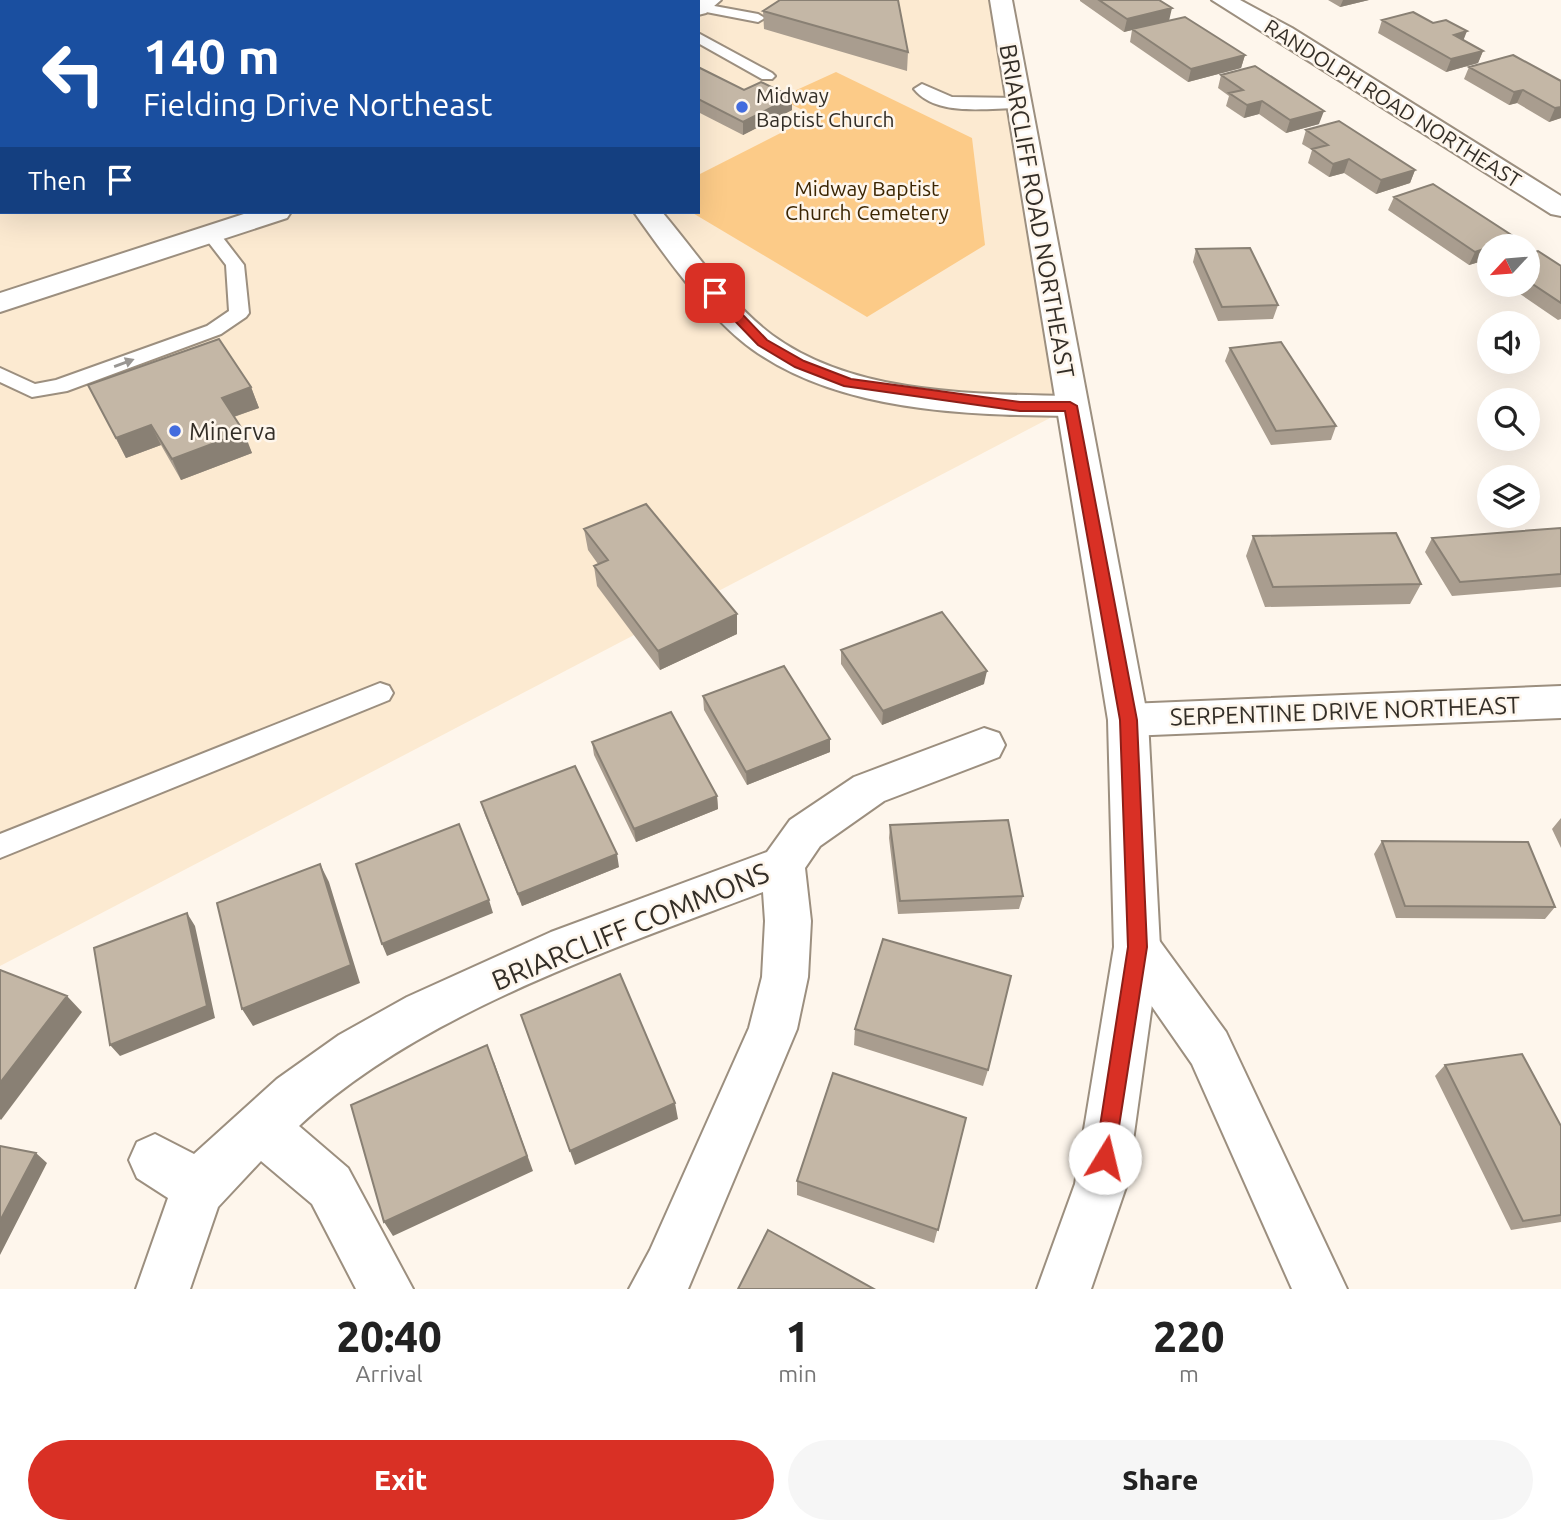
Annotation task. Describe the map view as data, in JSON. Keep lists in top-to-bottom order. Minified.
{"streets":{"street":["RANDOLPH ROAD NORTHEAST","BRIARCLIFF ROAD NORTHEAST","SERPENTINE DRIVE NORTHEAST","BRIARCLIFF COMMONS"]},"crossings":[["BRIARCLIFF ROAD NORTHEAST","SERPENTINE DRIVE NORTHEAST"]],"parks":["Midway Baptist Church Cemetery"],"places":["Midway Baptist Church","Minerva"],"north":"bottom left","page":{"turn":["140 m","Fielding Drive Northeast"],"then":"Then","eta":["20:40","Arrival","1","min","220","m"],"buttons":["Exit","Share"]}}
